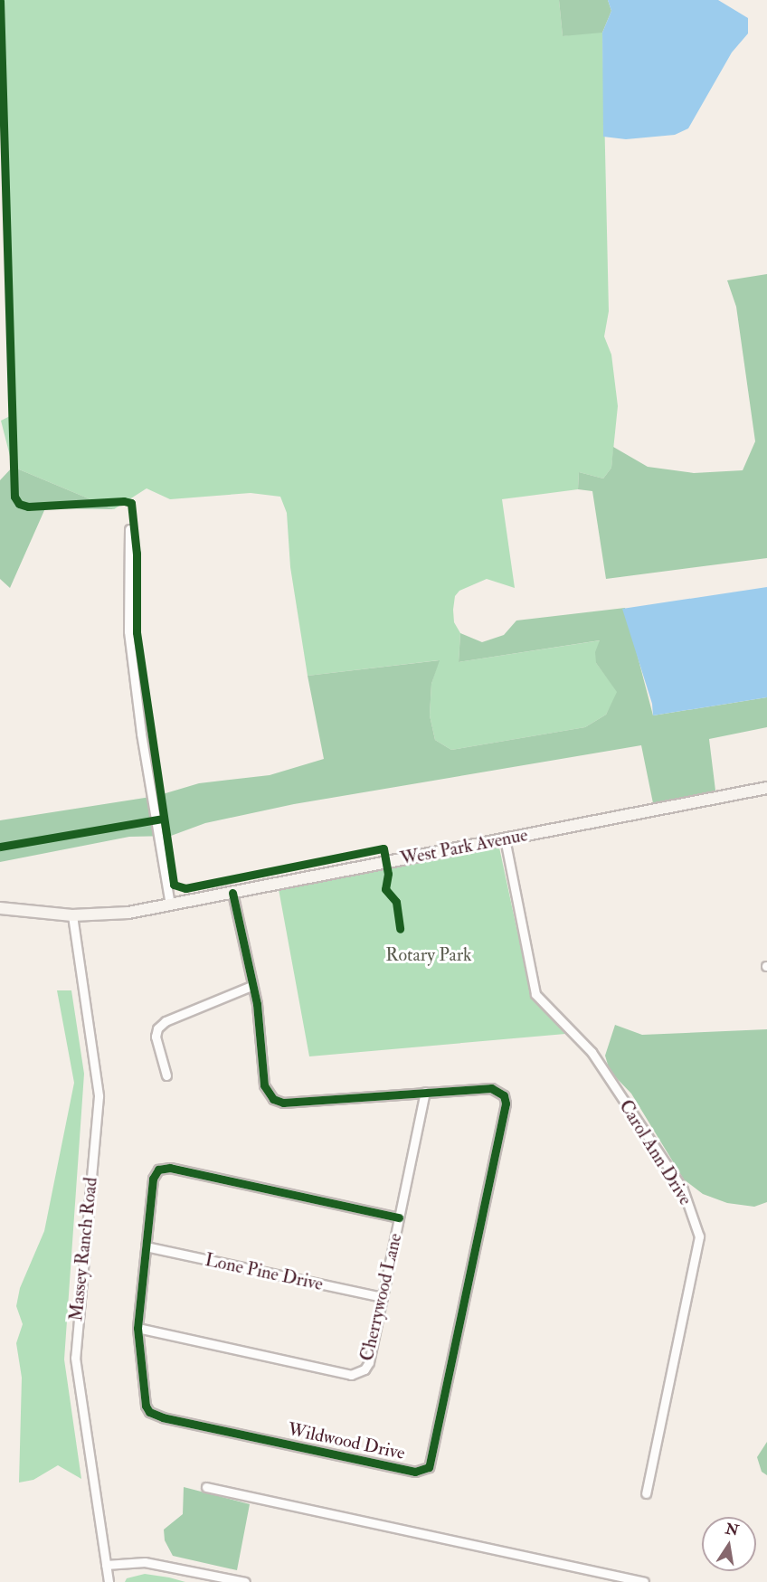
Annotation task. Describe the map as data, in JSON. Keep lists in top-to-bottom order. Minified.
{"streets":{"street":["West Park Avenue","Carol Ann Drive","Massey Ranch Road","Lone Pine Drive","Cherrywood Lane","Wildwood Drive"]},"crossings":[["West Park Avenue","Carol Ann Drive"],["West Park Avenue","Massey Ranch Road"],["West Park Avenue","Wildwood Drive"],["Lone Pine Drive","Cherrywood Lane"],["Lone Pine Drive","Wildwood Drive"],["Cherrywood Lane","Wildwood Drive"]],"parks":["Rotary Park"],"north":"top"}
